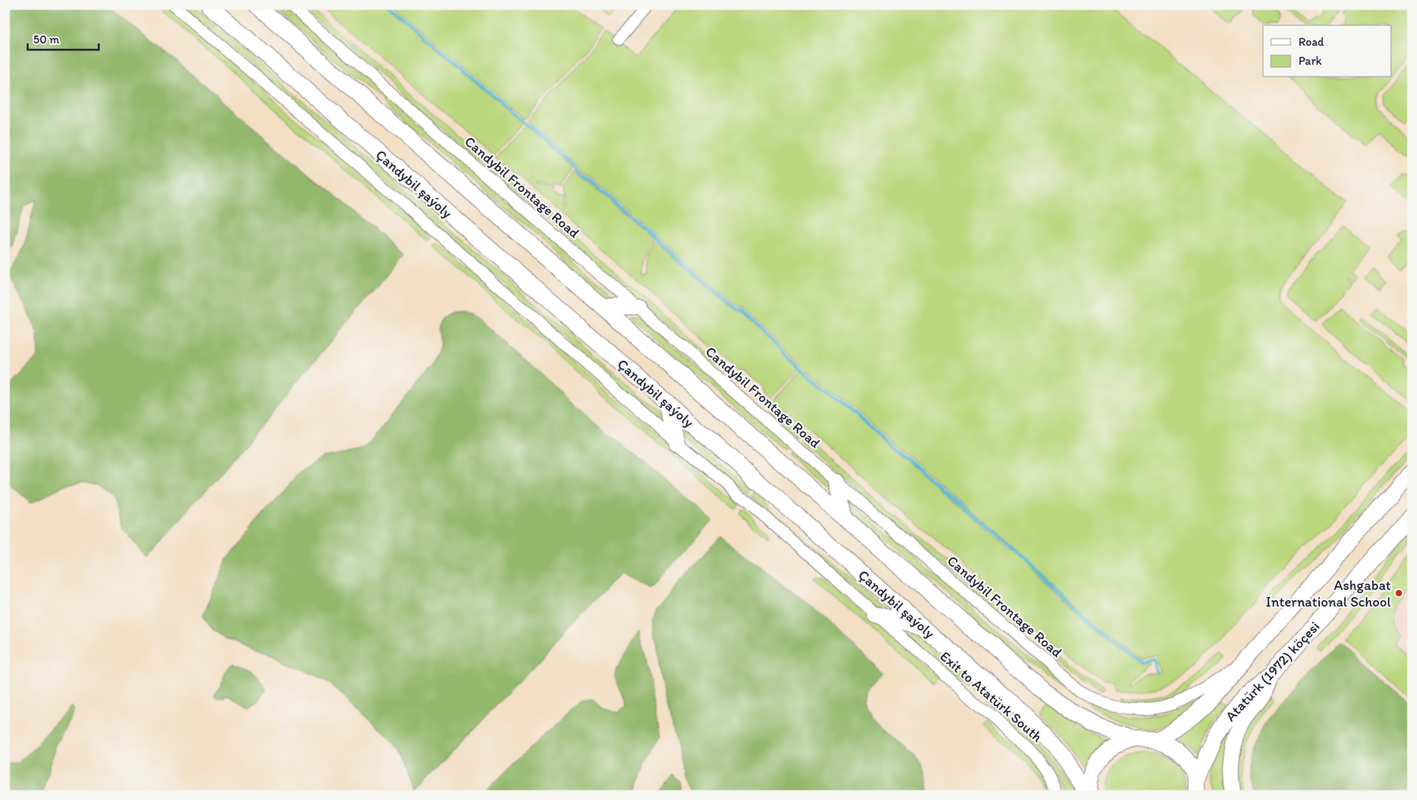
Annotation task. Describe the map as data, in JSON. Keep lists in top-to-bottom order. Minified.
{"streets":{"main road":["Çandybil şaýoly","Atatürk (1972) köçesi"],"street":["Candybil Frontage Road","Exit to Atatürk South"]},"crossings":[["Candybil Frontage Road","Atatürk (1972) köçesi"]],"places":["Ashgabat International School"],"legend":["Road","Park"],"scale_bar":"50 m"}
